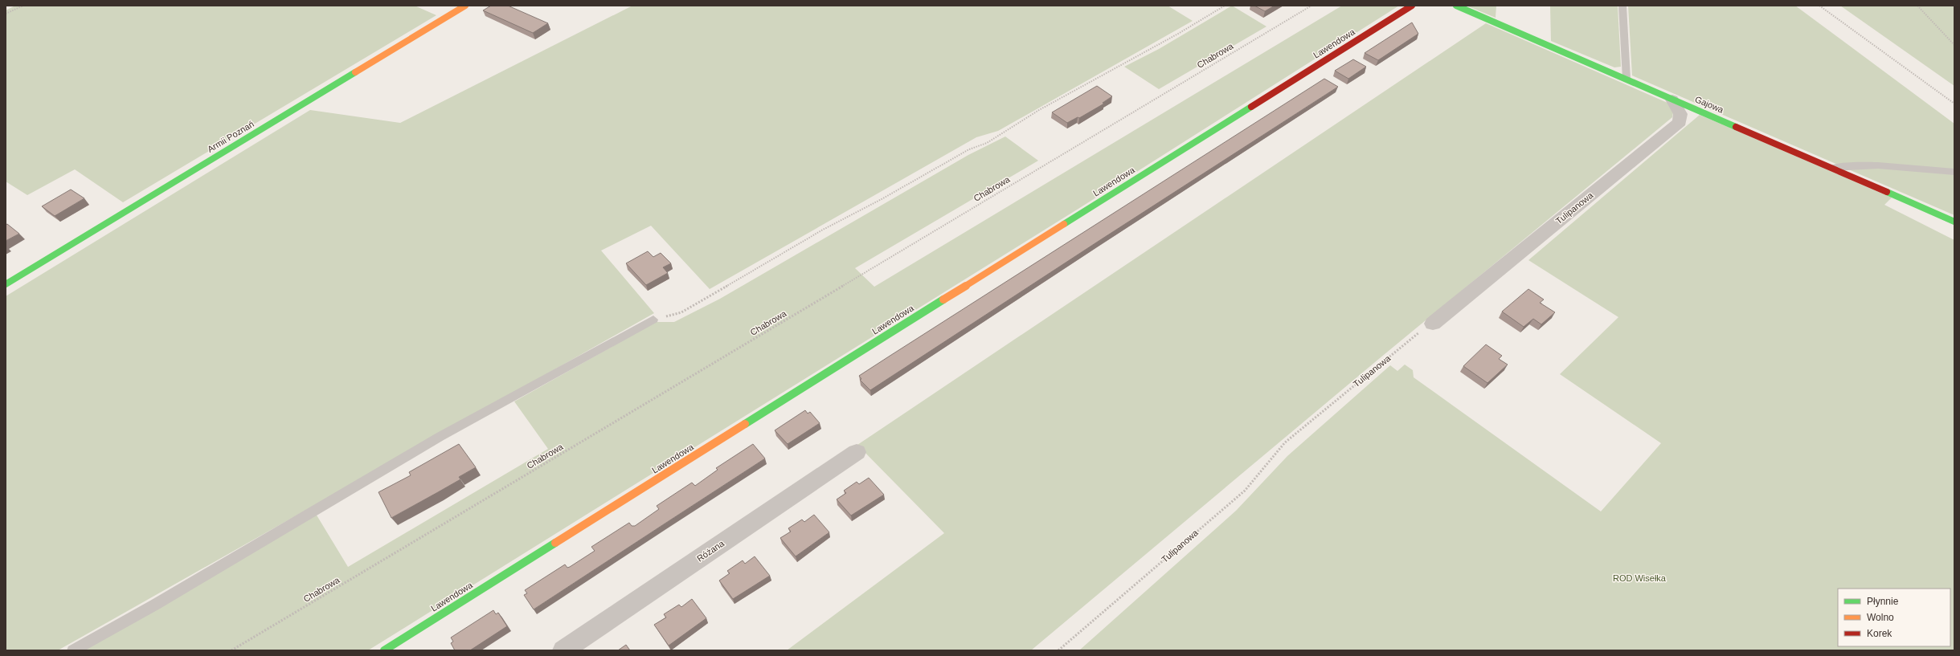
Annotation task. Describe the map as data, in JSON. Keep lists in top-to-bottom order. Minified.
{"streets":{"street":["Lawendowa","Gajowa","Armii Poznań","Tulipanowa","Różana"],"path":["Chabrowa"]},"crossings":[["Gajowa","Tulipanowa"]],"parks":["ROD Wisełka"],"legend":["Płynnie","Wolno","Korek"]}
